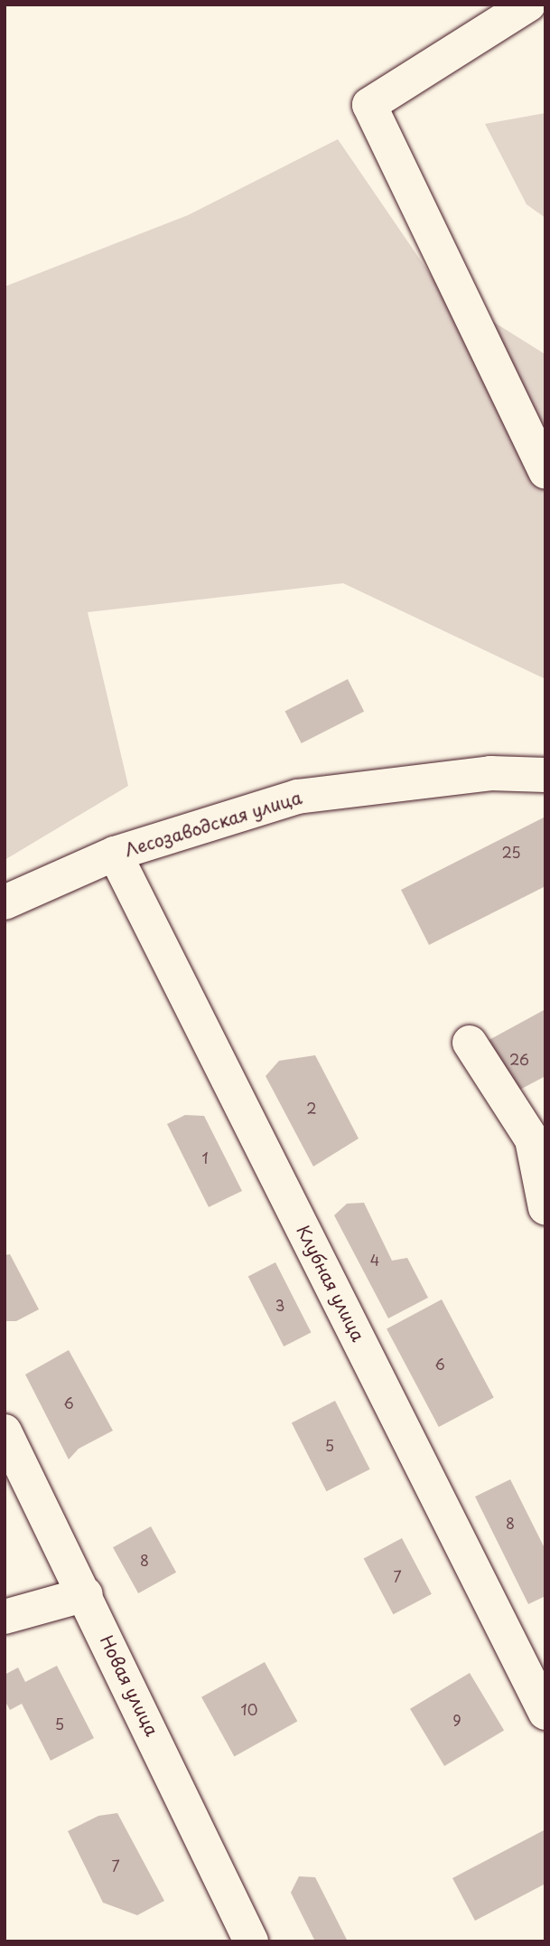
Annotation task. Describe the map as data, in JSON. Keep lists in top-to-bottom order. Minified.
{"streets":{"street":["Лесозаводская улица","Клубная улица","Новая улица"]},"crossings":[["Лесозаводская улица","Клубная улица"]],"house_numbers":["25","26","2","1","4","3","6","6","5","8","8","7","10","9","5","7"]}
